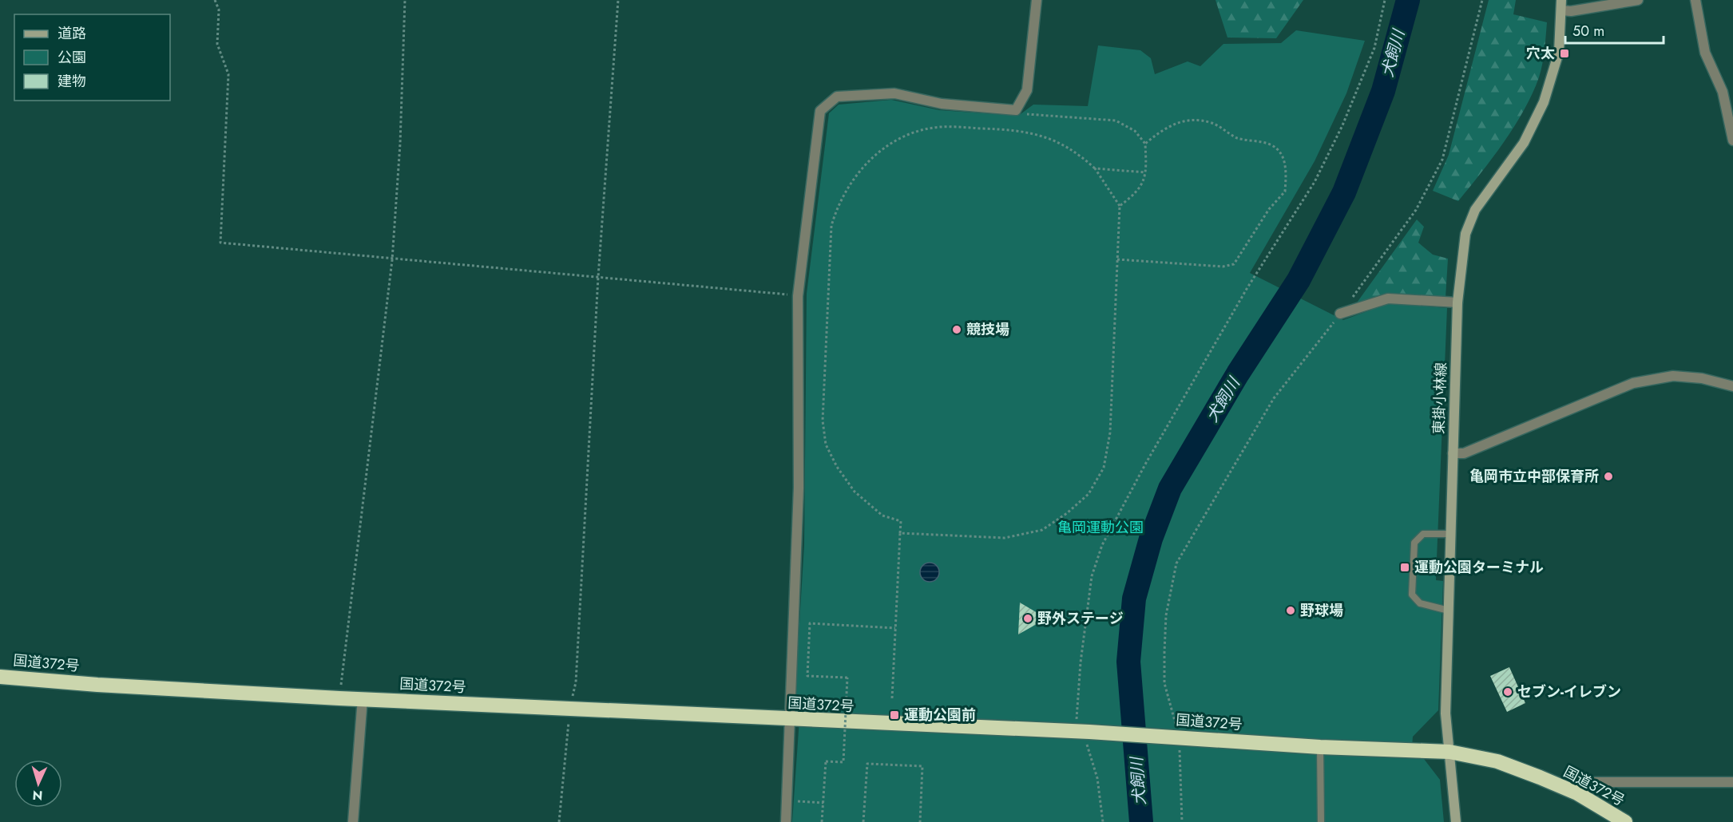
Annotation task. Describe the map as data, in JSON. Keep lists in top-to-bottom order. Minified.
{"streets":{"highway":["国道372号"],"main road":["東掛小林線"]},"crossings":[["東掛小林線","国道372号"]],"water":["犬飼川"],"parks":["亀岡運動公園"],"places":{"transit":["穴太","運動公園ターミナル","運動公園前"],"other":["競技場","亀岡市立中部保育所","野球場","野外ステージ","セブン-イレブン"]},"legend":["道路","公園","建物"],"scale_bar":"50 m","north":"bottom"}
